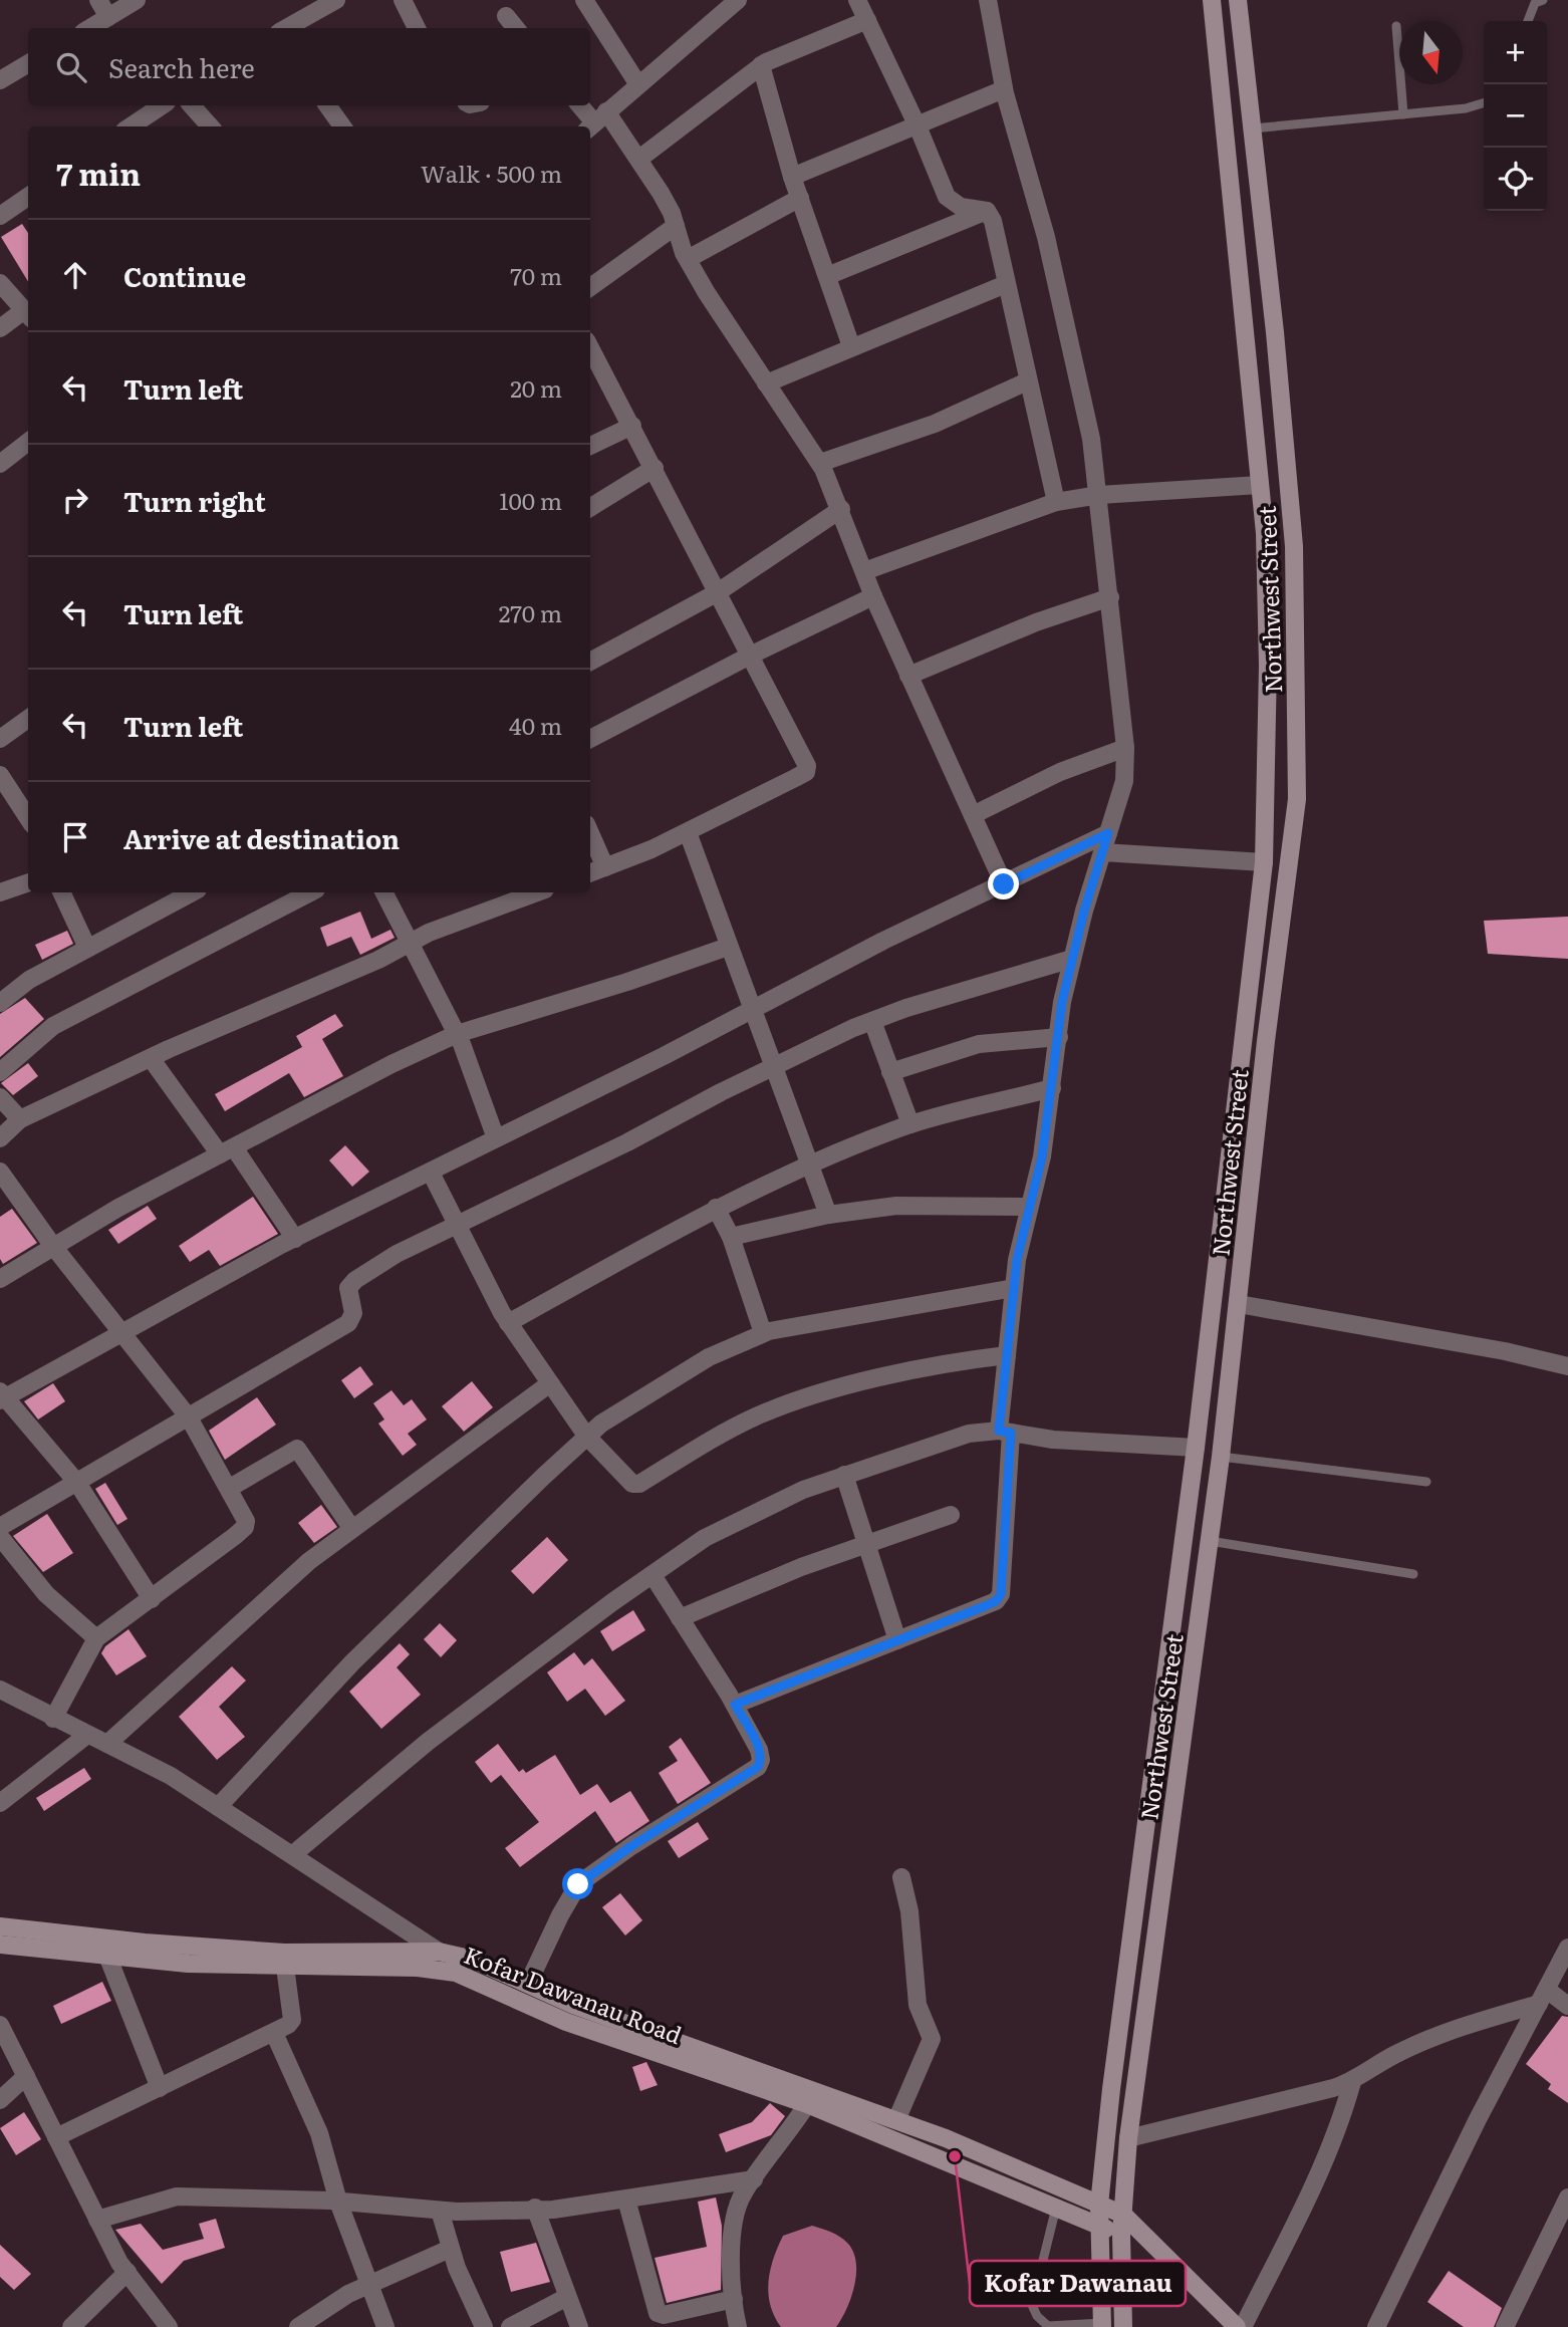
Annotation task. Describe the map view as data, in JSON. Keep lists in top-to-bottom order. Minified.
{"streets":{"main road":["Northwest Street","Kofar Dawanau Road"]},"crossings":[["Northwest Street","Kofar Dawanau Road"]],"places":["Kofar Dawanau"],"north":"bottom","page":{"map_buttons":["+","−"],"search":"Search here","heading":["7 min","Walk · 500 m"],"list":[["Continue","70 m"],["Turn left","20 m"],["Turn right","100 m"],["Turn left","270 m"],["Turn left","40 m"],"Arrive at destination"]}}
